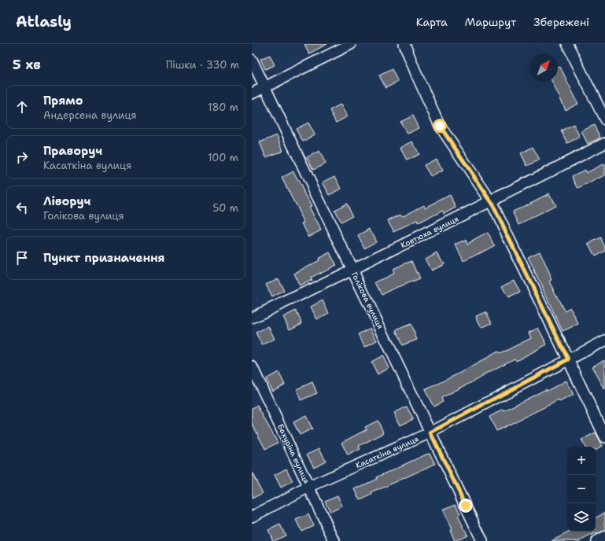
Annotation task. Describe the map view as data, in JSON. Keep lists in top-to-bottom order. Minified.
{"streets":{"street":["Ковтюха вулиця","Голікова вулиця","Касаткіна вулиця","Бахуріна вулиця"]},"crossings":[["Ковтюха вулиця","Голікова вулиця"],["Голікова вулиця","Касаткіна вулиця"],["Касаткіна вулиця","Бахуріна вулиця"]],"north":"top right","page":{"header":"Atlasly","nav":["Карта","Маршрут","Збережені"],"heading":["5 хв","Пішки · 330 m"],"list":[["Прямо","Андерсена вулиця","180 m"],["Праворуч","Касаткіна вулиця","100 m"],["Ліворуч","Голікова вулиця","50 m"],"Пункт призначення"],"map_buttons":["+","−"]}}
